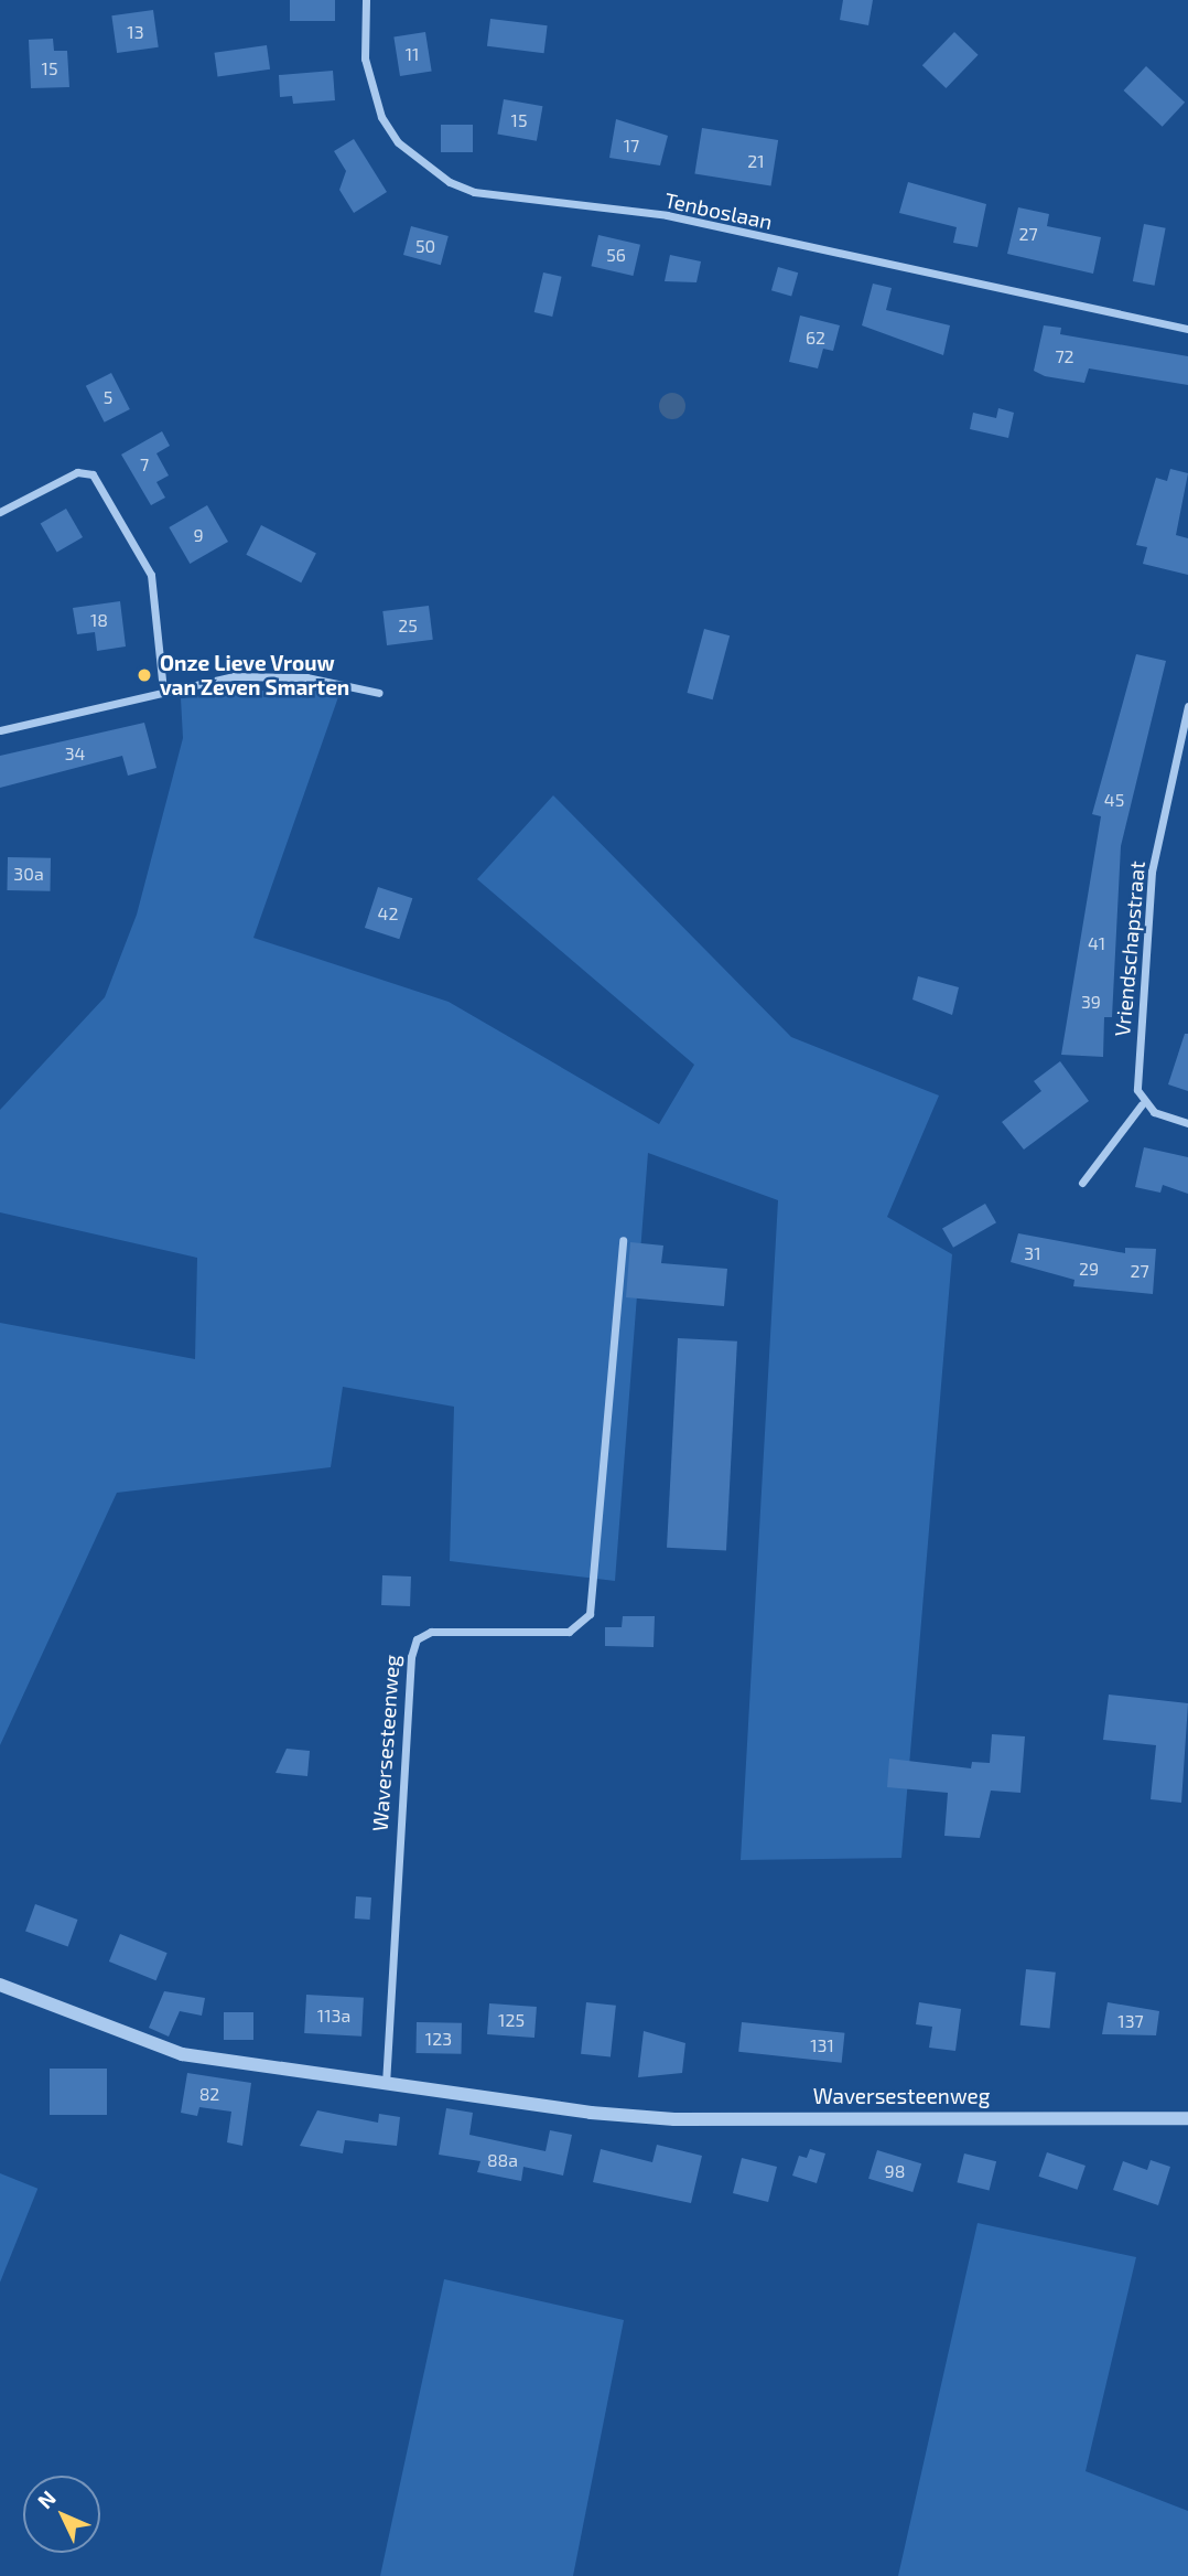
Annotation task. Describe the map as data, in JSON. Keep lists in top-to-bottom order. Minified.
{"streets":{"street":["Tenboslaan","Vriendschapstraat","Waversesteenweg"]},"places":["Onze Lieve Vrouw van Zeven Smarten"],"house_numbers":["13","11","15","15","17","21","27","50","56","62","72","5","7","9","18","25","34","45","30a","42","41","39","31","29","27","113a","125","137","123","131","82","88a","98"],"north":"top left"}
